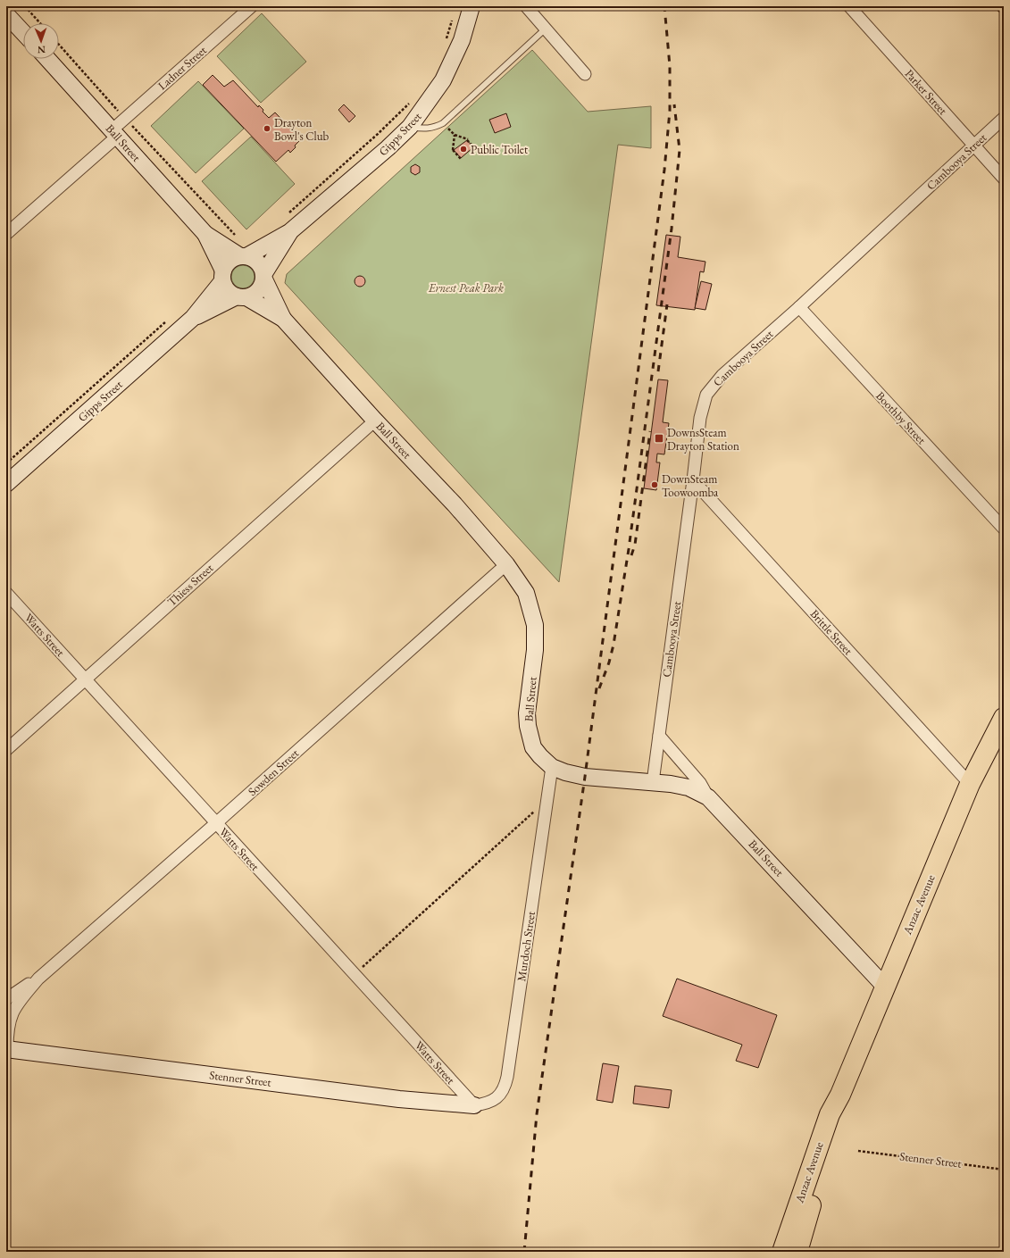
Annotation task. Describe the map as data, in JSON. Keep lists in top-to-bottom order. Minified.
{"streets":{"highway":["Anzac Avenue"],"main road":["Gipps Street","Ball Street","Stenner Street"],"street":["Ladner Street","Parker Street","Cambooya Street","Boothby Street","Thiess Street","Brittle Street","Watts Street","Sowden Street","Murdoch Street"]},"crossings":[["Ladner Street","Ball Street"],["Parker Street","Cambooya Street"],["Gipps Street","Ball Street"],["Ball Street","Cambooya Street"],["Ball Street","Thiess Street"],["Ball Street","Sowden Street"],["Ball Street","Anzac Avenue"],["Ball Street","Murdoch Street"],["Cambooya Street","Boothby Street"],["Cambooya Street","Brittle Street"],["Thiess Street","Watts Street"],["Brittle Street","Anzac Avenue"],["Watts Street","Sowden Street"],["Watts Street","Murdoch Street"],["Watts Street","Stenner Street"],["Sowden Street","Stenner Street"],["Murdoch Street","Stenner Street"]],"parks":["Ernest Peak Park"],"places":{"other":["Drayton Bowl's Club","Public Toilet","DownSteam Toowoomba"],"transit":["DownsSteam Drayton Station"]},"north":"bottom"}
